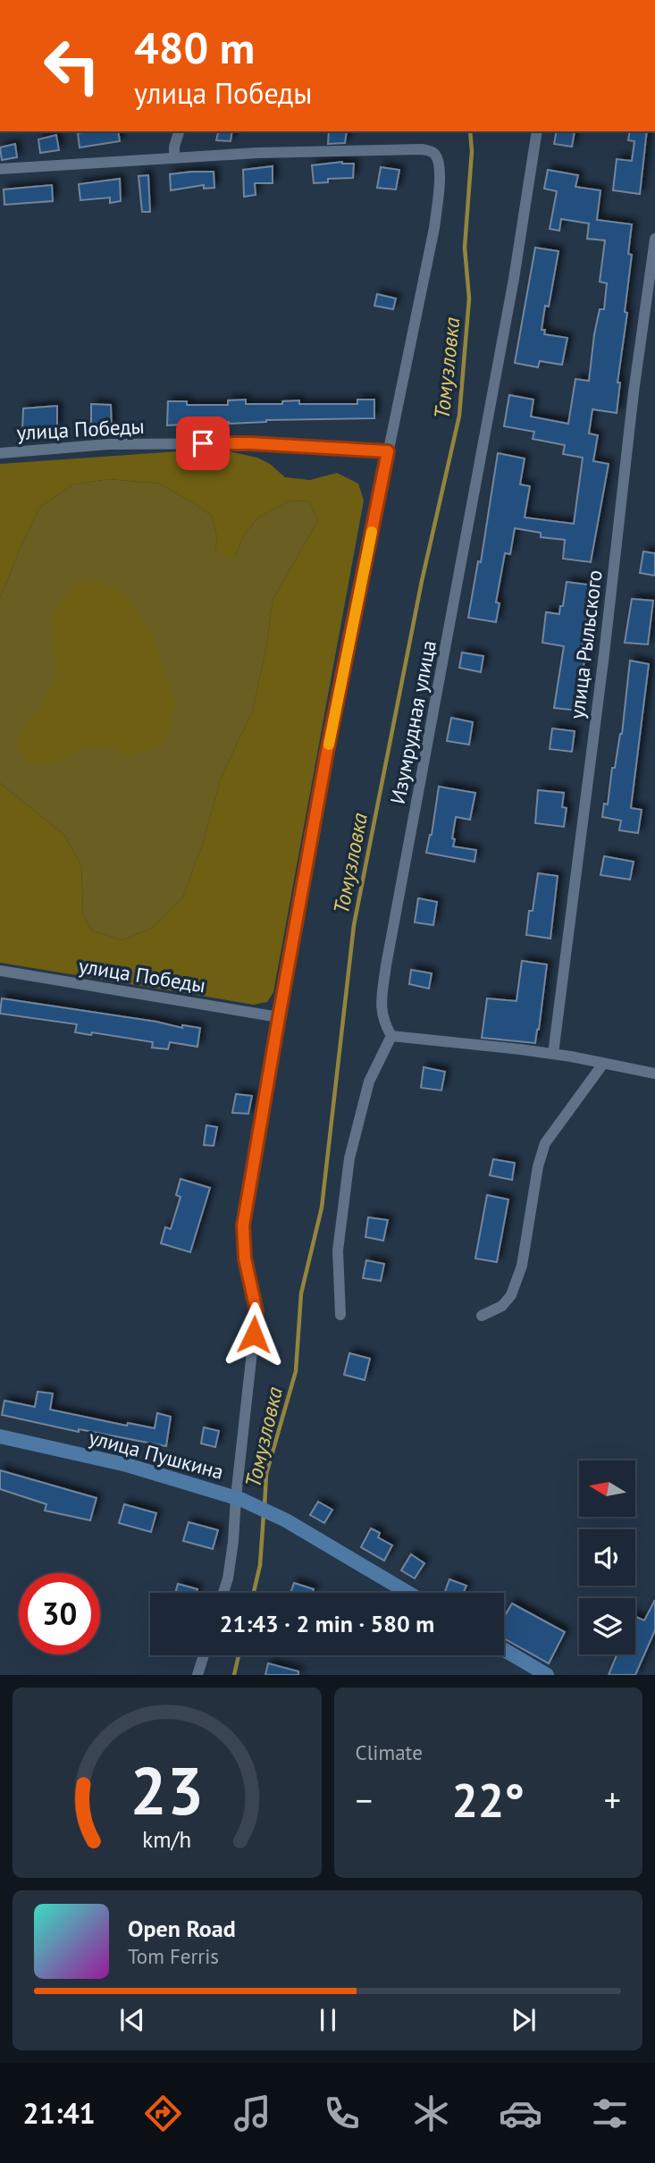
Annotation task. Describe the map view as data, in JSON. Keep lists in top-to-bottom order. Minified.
{"streets":{"main road":["улица Пушкина"],"street":["улица Победы","улица Рыльского","Изумрудная улица"]},"water":["Томузловка"],"north":"left","page":{"turn":["480 m","улица Победы"],"limit":"30","trip":"21:43 · 2 min · 580 m","tile":"Climate","heat":["−","22°","+"],"song":["Open Road","Tom Ferris"],"tabs":"21:41","gauge":["23","km/h"]}}
